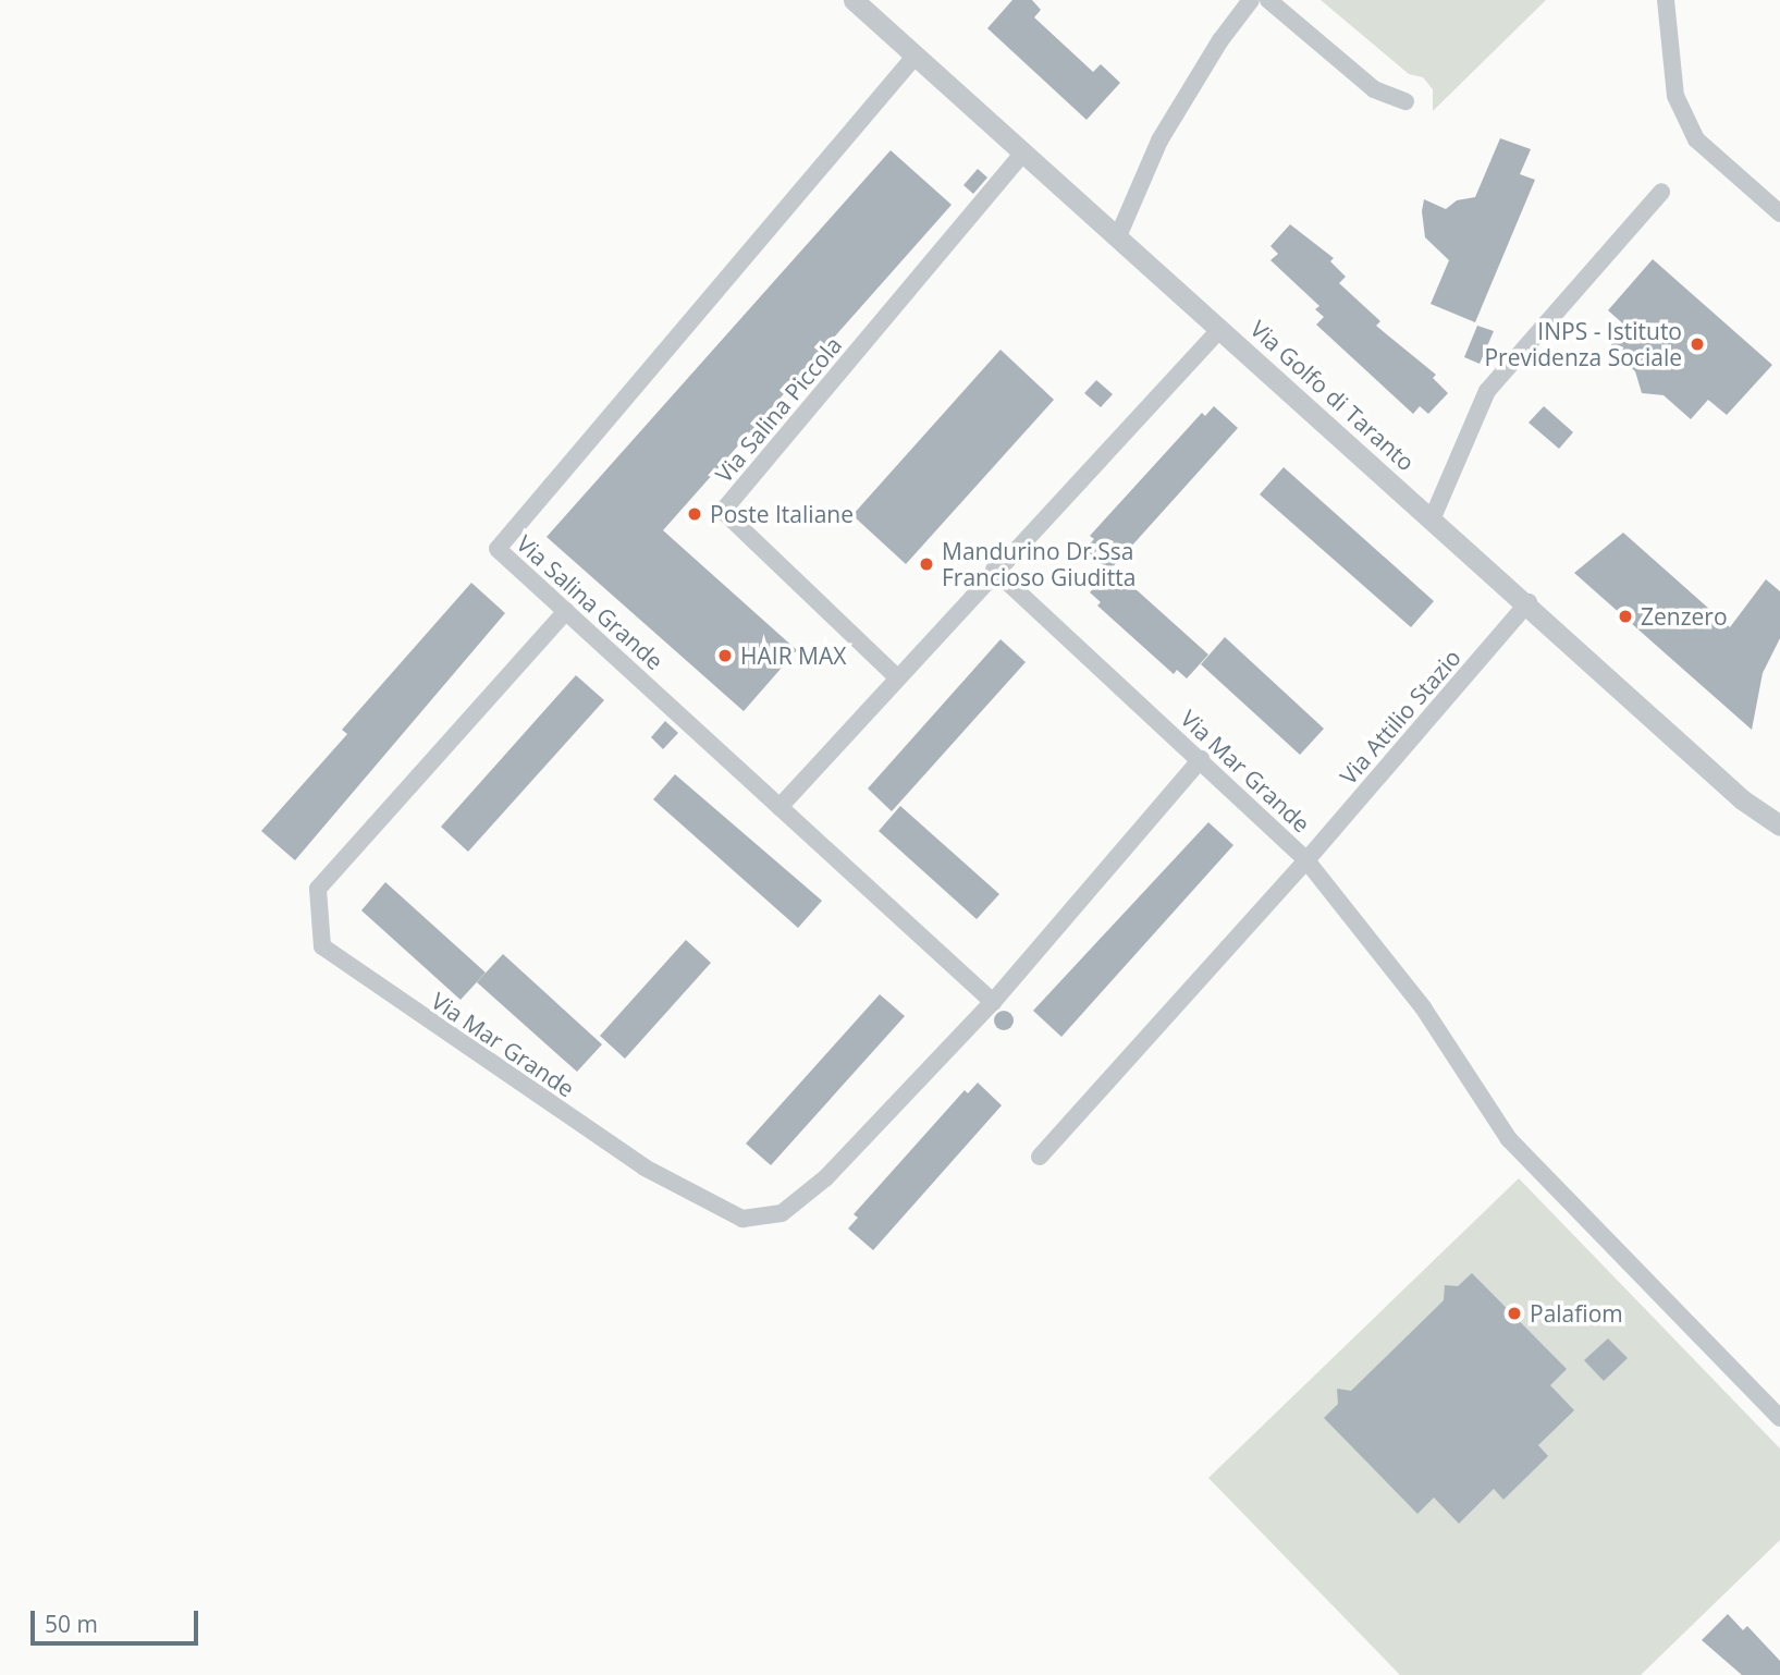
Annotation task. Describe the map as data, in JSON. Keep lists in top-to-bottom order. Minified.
{"streets":{"street":["Via Golfo di Taranto","Via Salina Piccola","Via Salina Grande","Via Attilio Stazio","Via Mar Grande"]},"crossings":[["Via Golfo di Taranto","Via Salina Piccola"],["Via Golfo di Taranto","Via Salina Grande"],["Via Golfo di Taranto","Via Attilio Stazio"],["Via Salina Grande","Via Mar Grande"],["Via Attilio Stazio","Via Mar Grande"]],"places":["INPS - Istituto Previdenza Sociale","Poste Italiane","Mandurino Dr.Ssa Francioso Giuditta","Zenzero","HAIR MAX","Palafiom"],"scale_bar":"50 m"}
